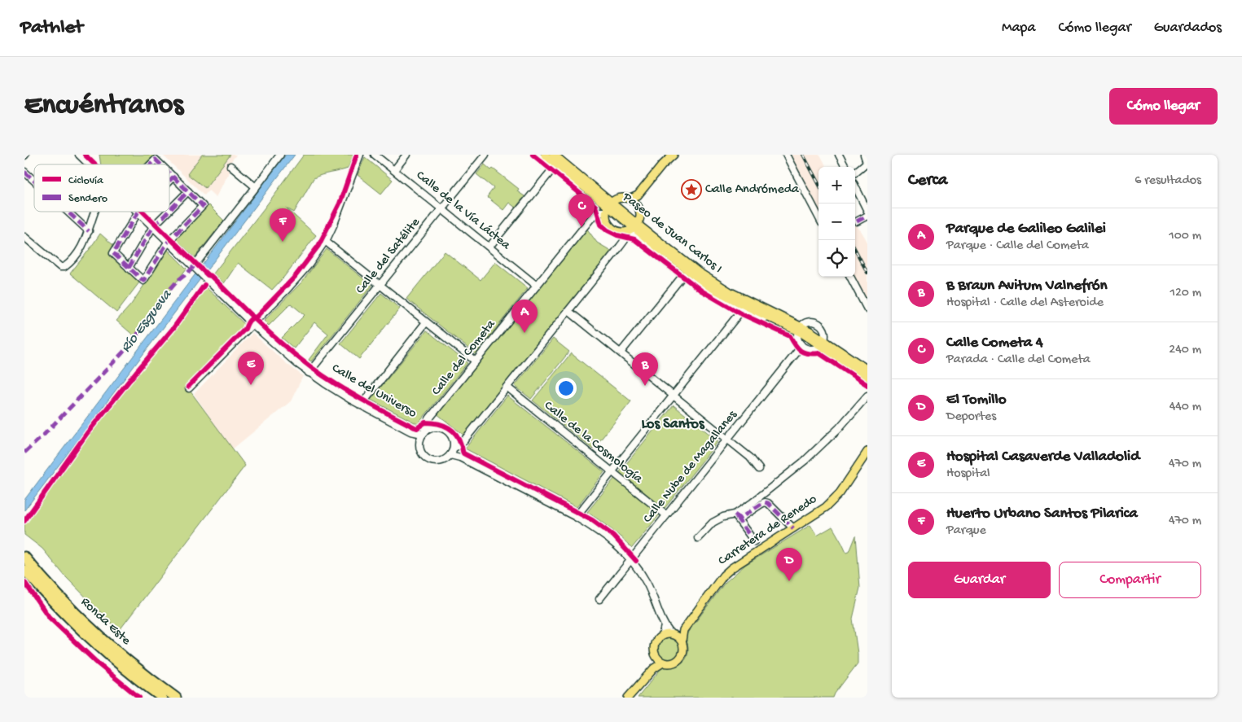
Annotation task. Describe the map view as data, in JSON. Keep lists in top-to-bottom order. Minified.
{"streets":{"highway":["Ronda Este"],"main road":["Paseo de Juan Carlos I","Carretera de Renedo"],"street":["Calle de la Vía Láctea","Calle del Satélite","Calle del Cometa","Calle del Universo","Calle de la Cosmología","Calle Nube de Magallanes"]},"crossings":[["Calle de la Vía Láctea","Calle del Satélite"],["Calle de la Vía Láctea","Calle del Cometa"],["Paseo de Juan Carlos I","Calle del Cometa"],["Calle del Satélite","Calle del Universo"],["Calle del Cometa","Calle del Universo"],["Calle de la Cosmología","Calle Nube de Magallanes"]],"districts":["Los Santos"],"water":["Río Esgueva"],"places":{"place":["Calle Andrómeda"]},"legend":["Ciclovía","Sendero"],"page":{"header":"Pathlet","nav":["Mapa","Cómo llegar","Guardados"],"buttons":["Cómo llegar",["Guardar","Compartir"]],"title":"Encuéntranos","heading":["Cerca","6 resultados"],"map_buttons":["+","−"],"pins":["C","F","A","E","B","D"],"list":[{"mark":"A","name":"Parque de Galileo Galilei","note":"Parque · Calle del Cometa","value":"100 m"},{"mark":"B","name":"B Braun Avitum Valnefrón","note":"Hospital · Calle del Asteroide","value":"120 m"},{"mark":"C","name":"Calle Cometa 4","note":"Parada · Calle del Cometa","value":"240 m"},{"mark":"D","name":"El Tomillo","note":"Deportes","value":"440 m"},{"mark":"E","name":"Hospital Casaverde Valladolid","note":"Hospital","value":"470 m"},{"mark":"F","name":"Huerto Urbano Santos Pilarica","note":"Parque","value":"470 m"}]}}
